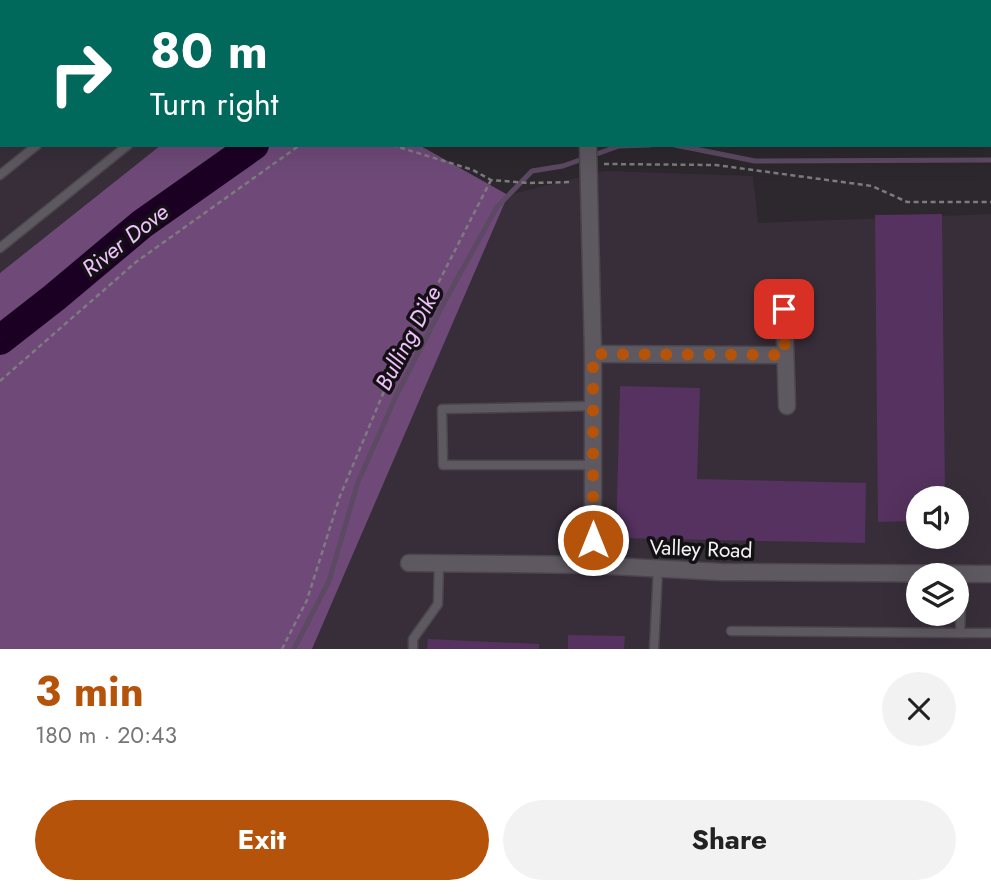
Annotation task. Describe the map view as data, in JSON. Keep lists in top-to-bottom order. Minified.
{"streets":{"street":["Valley Road"]},"water":["River Dove","Bulling Dike"],"page":{"turn":["80 m","Turn right"],"heading":["3 min","180 m · 20:43"],"buttons":["Exit","Share"]}}
